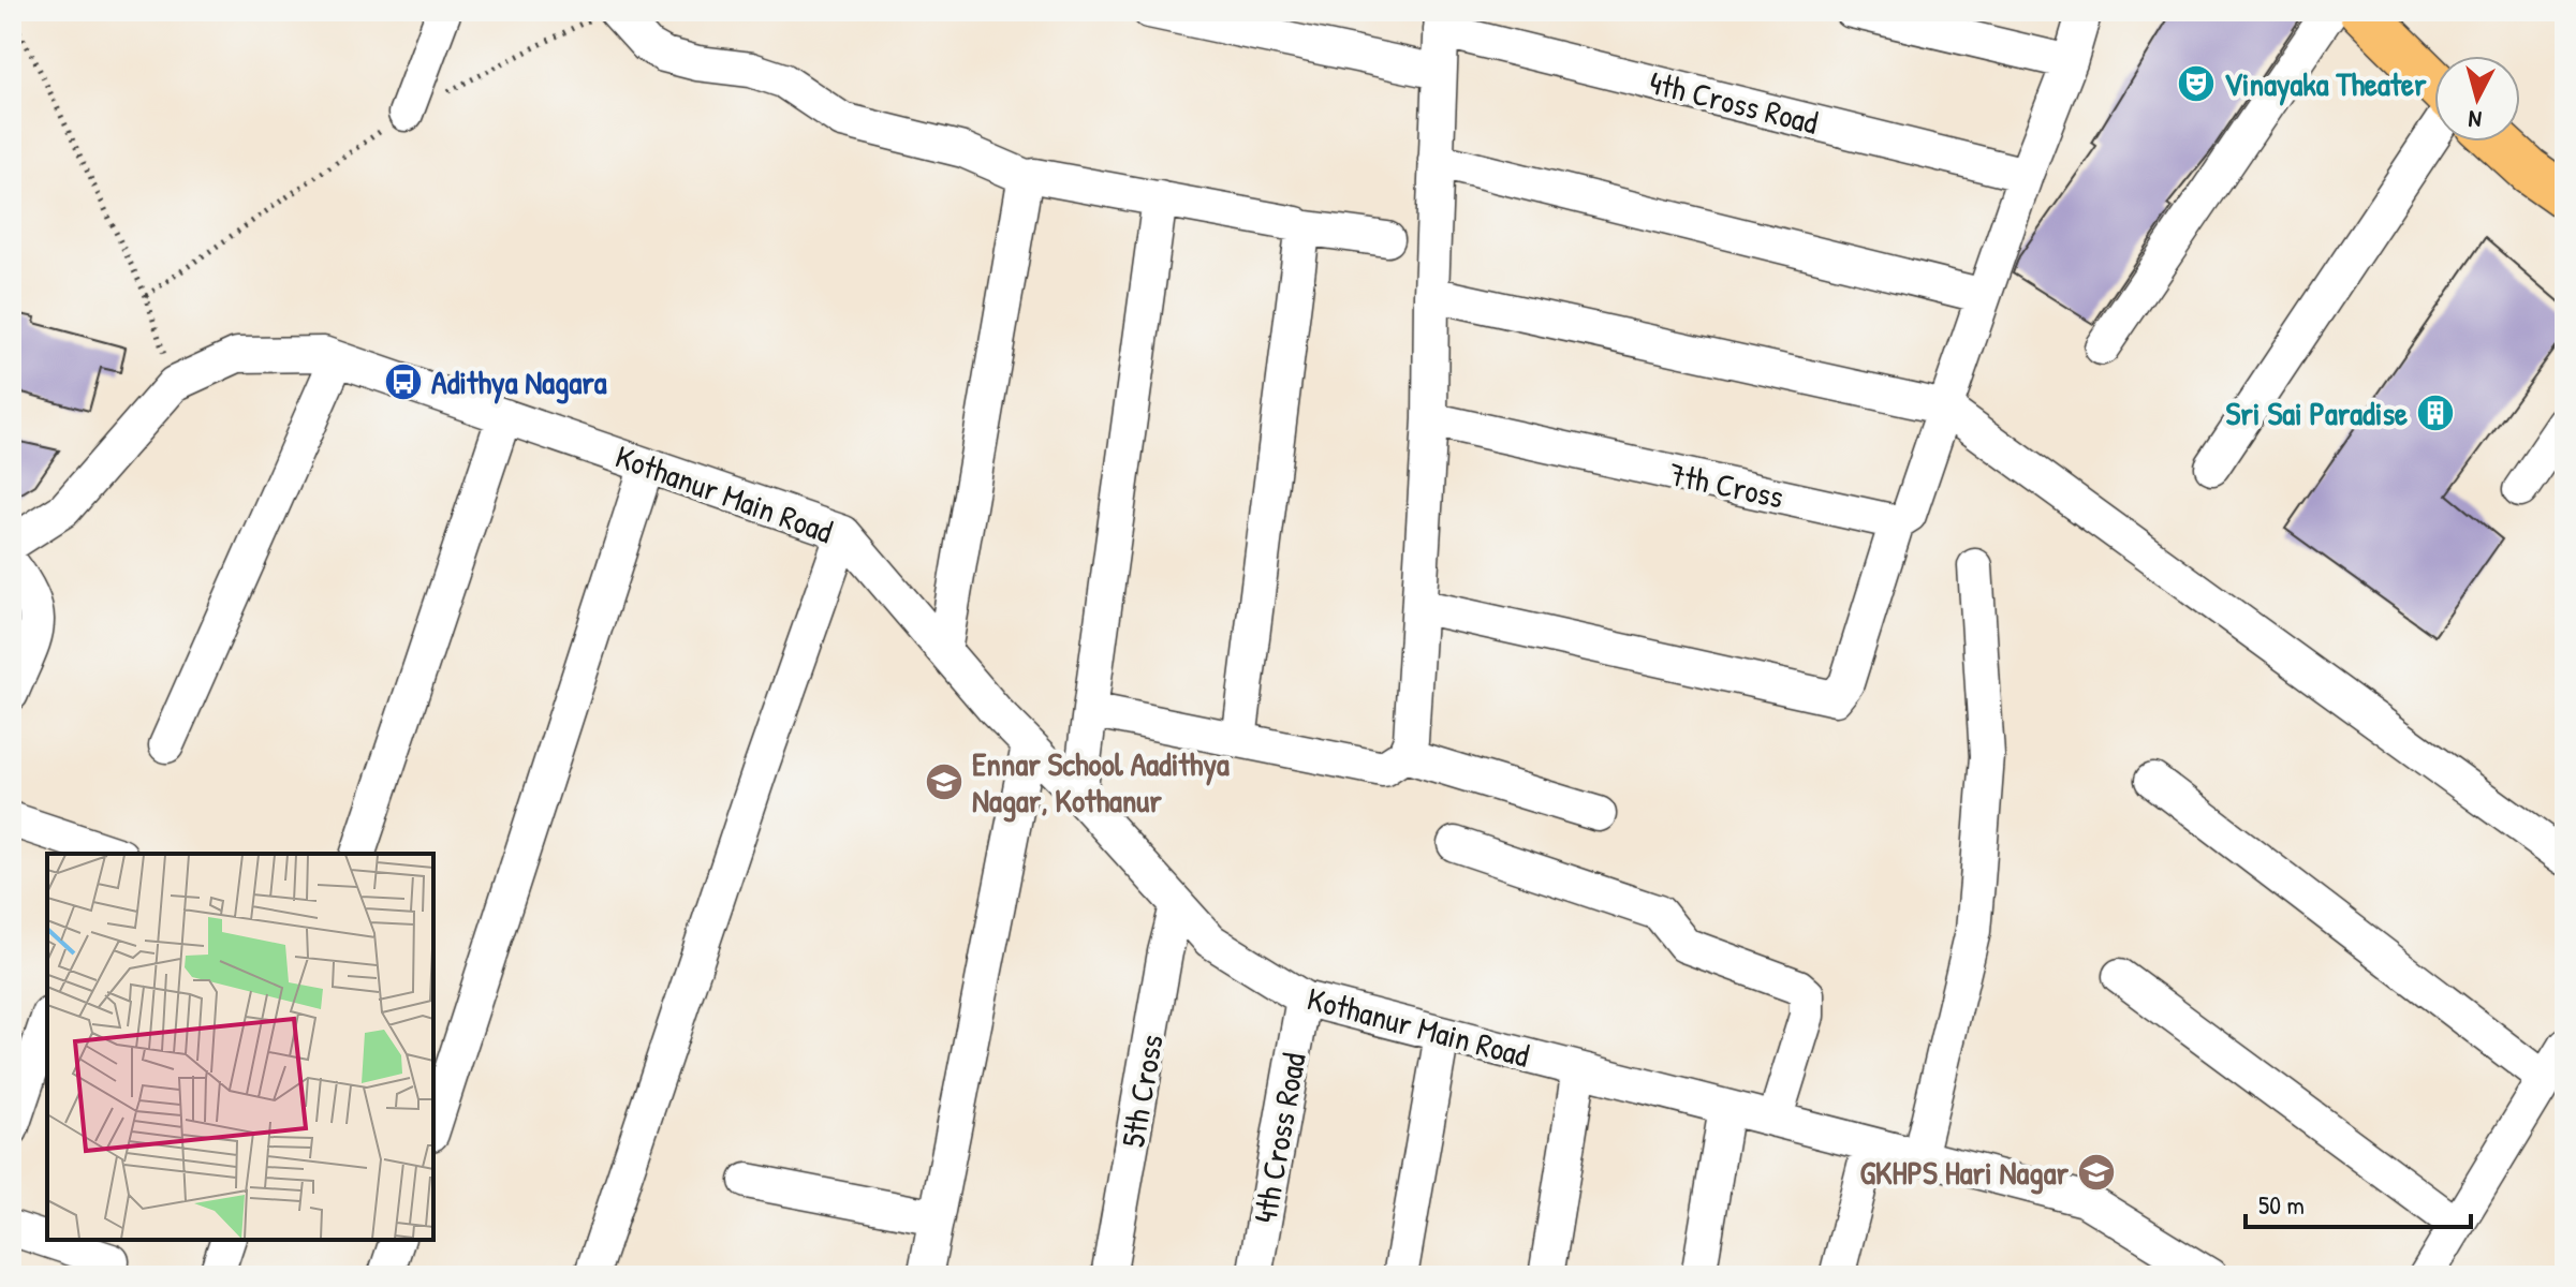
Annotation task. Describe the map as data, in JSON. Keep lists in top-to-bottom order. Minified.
{"streets":{"street":["4th Cross Road","7th Cross","Kothanur Main Road","5th Cross"]},"crossings":[["4th Cross Road","Kothanur Main Road"],["Kothanur Main Road","5th Cross"]],"places":{"theatre":["Vinayaka Theater"],"bus stop":["Adithya Nagara"],"building":["Sri Sai Paradise"],"school or university":["Ennar School Aadithya Nagar, Kothanur","GKHPS Hari Nagar"]},"scale_bar":"50 m","north":"bottom"}
